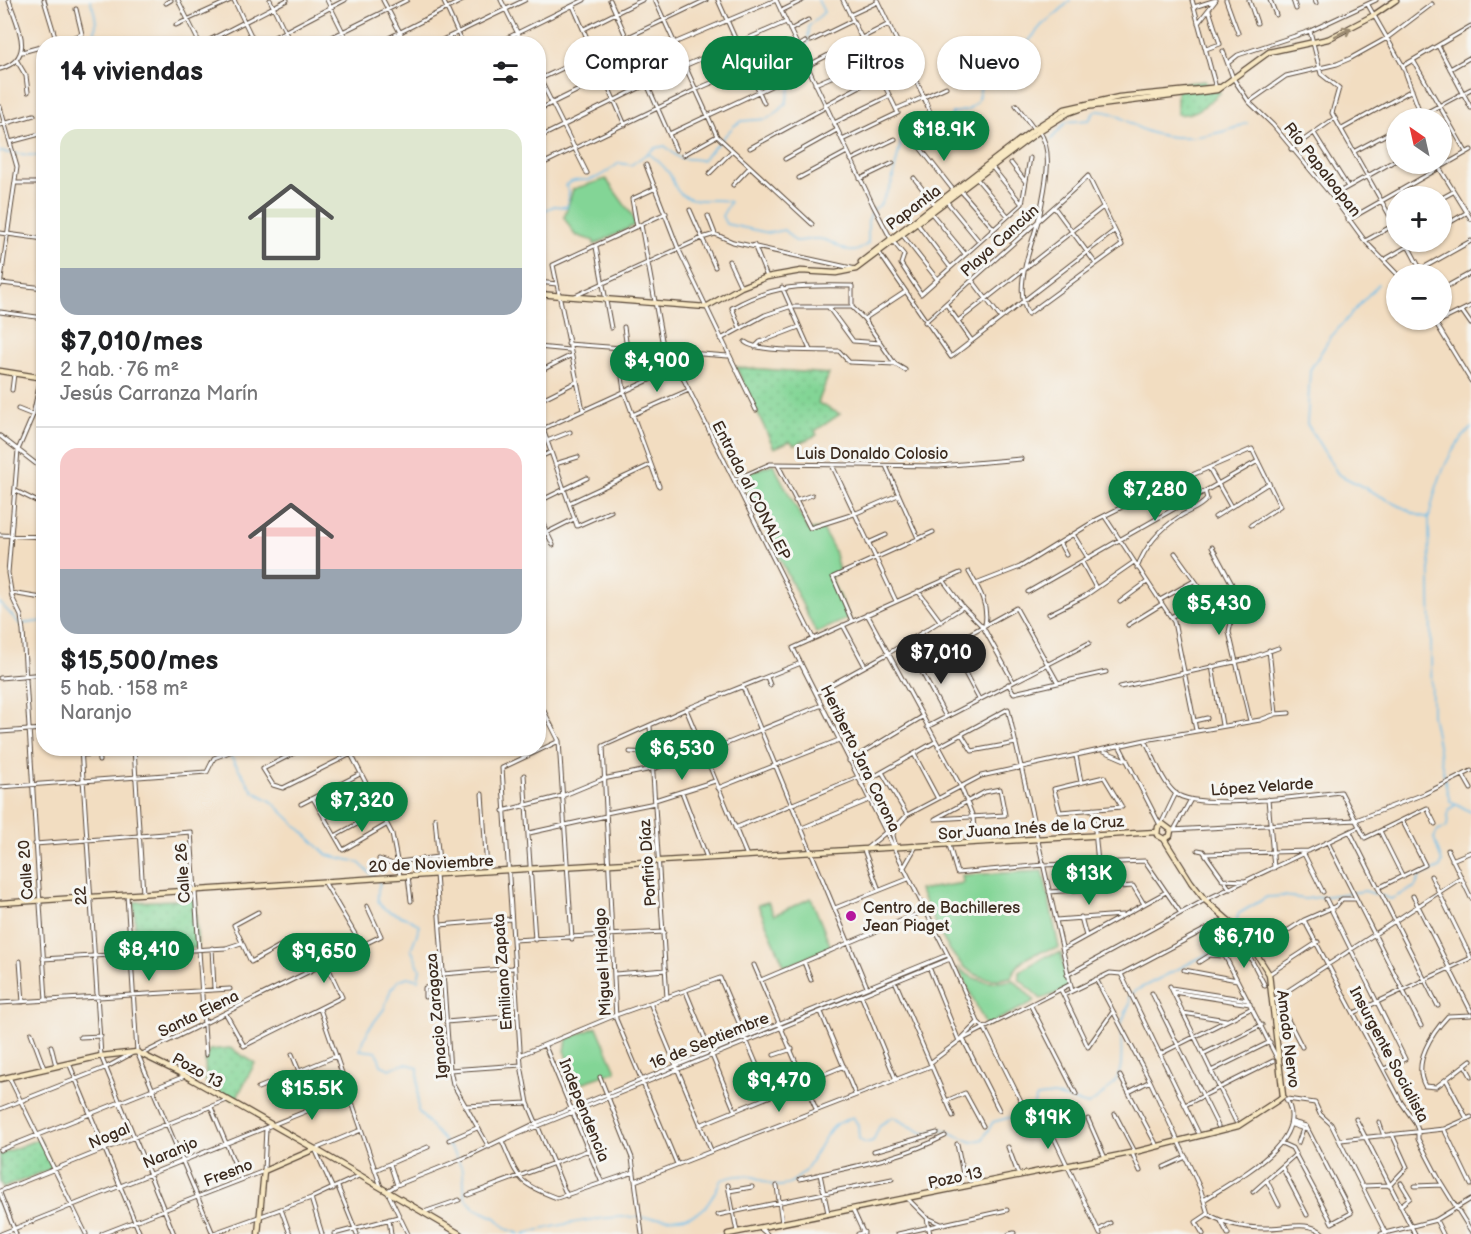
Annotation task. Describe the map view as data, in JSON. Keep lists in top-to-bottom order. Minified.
{"streets":{"main road":["Papantla","Sor Juana Inés de la Cruz","20 de Noviembre","Amado Nervo","Pozo 13","Fresno"],"street":["Río Papaloapan","Playa Cancún","Luis Donaldo Colosio","Entrada al CONALEP","Heriberto Jara Corona","López Velarde","Porfirio Díaz","Calle 20","Calle 26","22","Miguel Hidalgo","Emiliano Zapata","Santa Elena","Ignacio Zaragoza","16 de Septiembre","Insurgente Socialista","Independencia","Nogal","Naranjo"]},"crossings":[["Luis Donaldo Colosio","Entrada al CONALEP"],["Entrada al CONALEP","Heriberto Jara Corona"],["Heriberto Jara Corona","Sor Juana Inés de la Cruz"],["Heriberto Jara Corona","20 de Noviembre"],["Heriberto Jara Corona","16 de Septiembre"],["Sor Juana Inés de la Cruz","20 de Noviembre"],["Sor Juana Inés de la Cruz","Amado Nervo"],["20 de Noviembre","Porfirio Díaz"],["20 de Noviembre","Calle 20"],["20 de Noviembre","Calle 26"],["20 de Noviembre","22"],["20 de Noviembre","Miguel Hidalgo"],["20 de Noviembre","Emiliano Zapata"],["20 de Noviembre","Ignacio Zaragoza"],["Porfirio Díaz","Miguel Hidalgo"],["Calle 20","Santa Elena"],["Calle 26","Santa Elena"],["22","Santa Elena"],["22","Pozo 13"],["22","Nogal"],["22","Naranjo"],["22","Fresno"],["Miguel Hidalgo","16 de Septiembre"],["Emiliano Zapata","16 de Septiembre"],["Santa Elena","Pozo 13"],["Ignacio Zaragoza","16 de Septiembre"],["Amado Nervo","Pozo 13"],["16 de Septiembre","Pozo 13"],["16 de Septiembre","Independencia"],["Pozo 13","Nogal"],["Pozo 13","Naranjo"],["Pozo 13","Fresno"]],"places":["Centro de Bachilleres Jean Piaget"],"north":"top left","page":{"chip":["Comprar","Alquilar","Filtros","Nuevo"],"heading":"14 viviendas","map_buttons":["+","−"],"list":[{"name":"$7,010/mes","note":"2 hab. · 76 m² · Jesús Carranza Marín"},{"name":"$15,500/mes","note":"5 hab. · 158 m² · Naranjo"}],"price":["$18.9K","$4,900","$7,280","$5,430","$7,010","$6,530","$7,320","$13K","$6,710","$8,410","$9,650","$9,470","$15.5K","$19K"]}}
